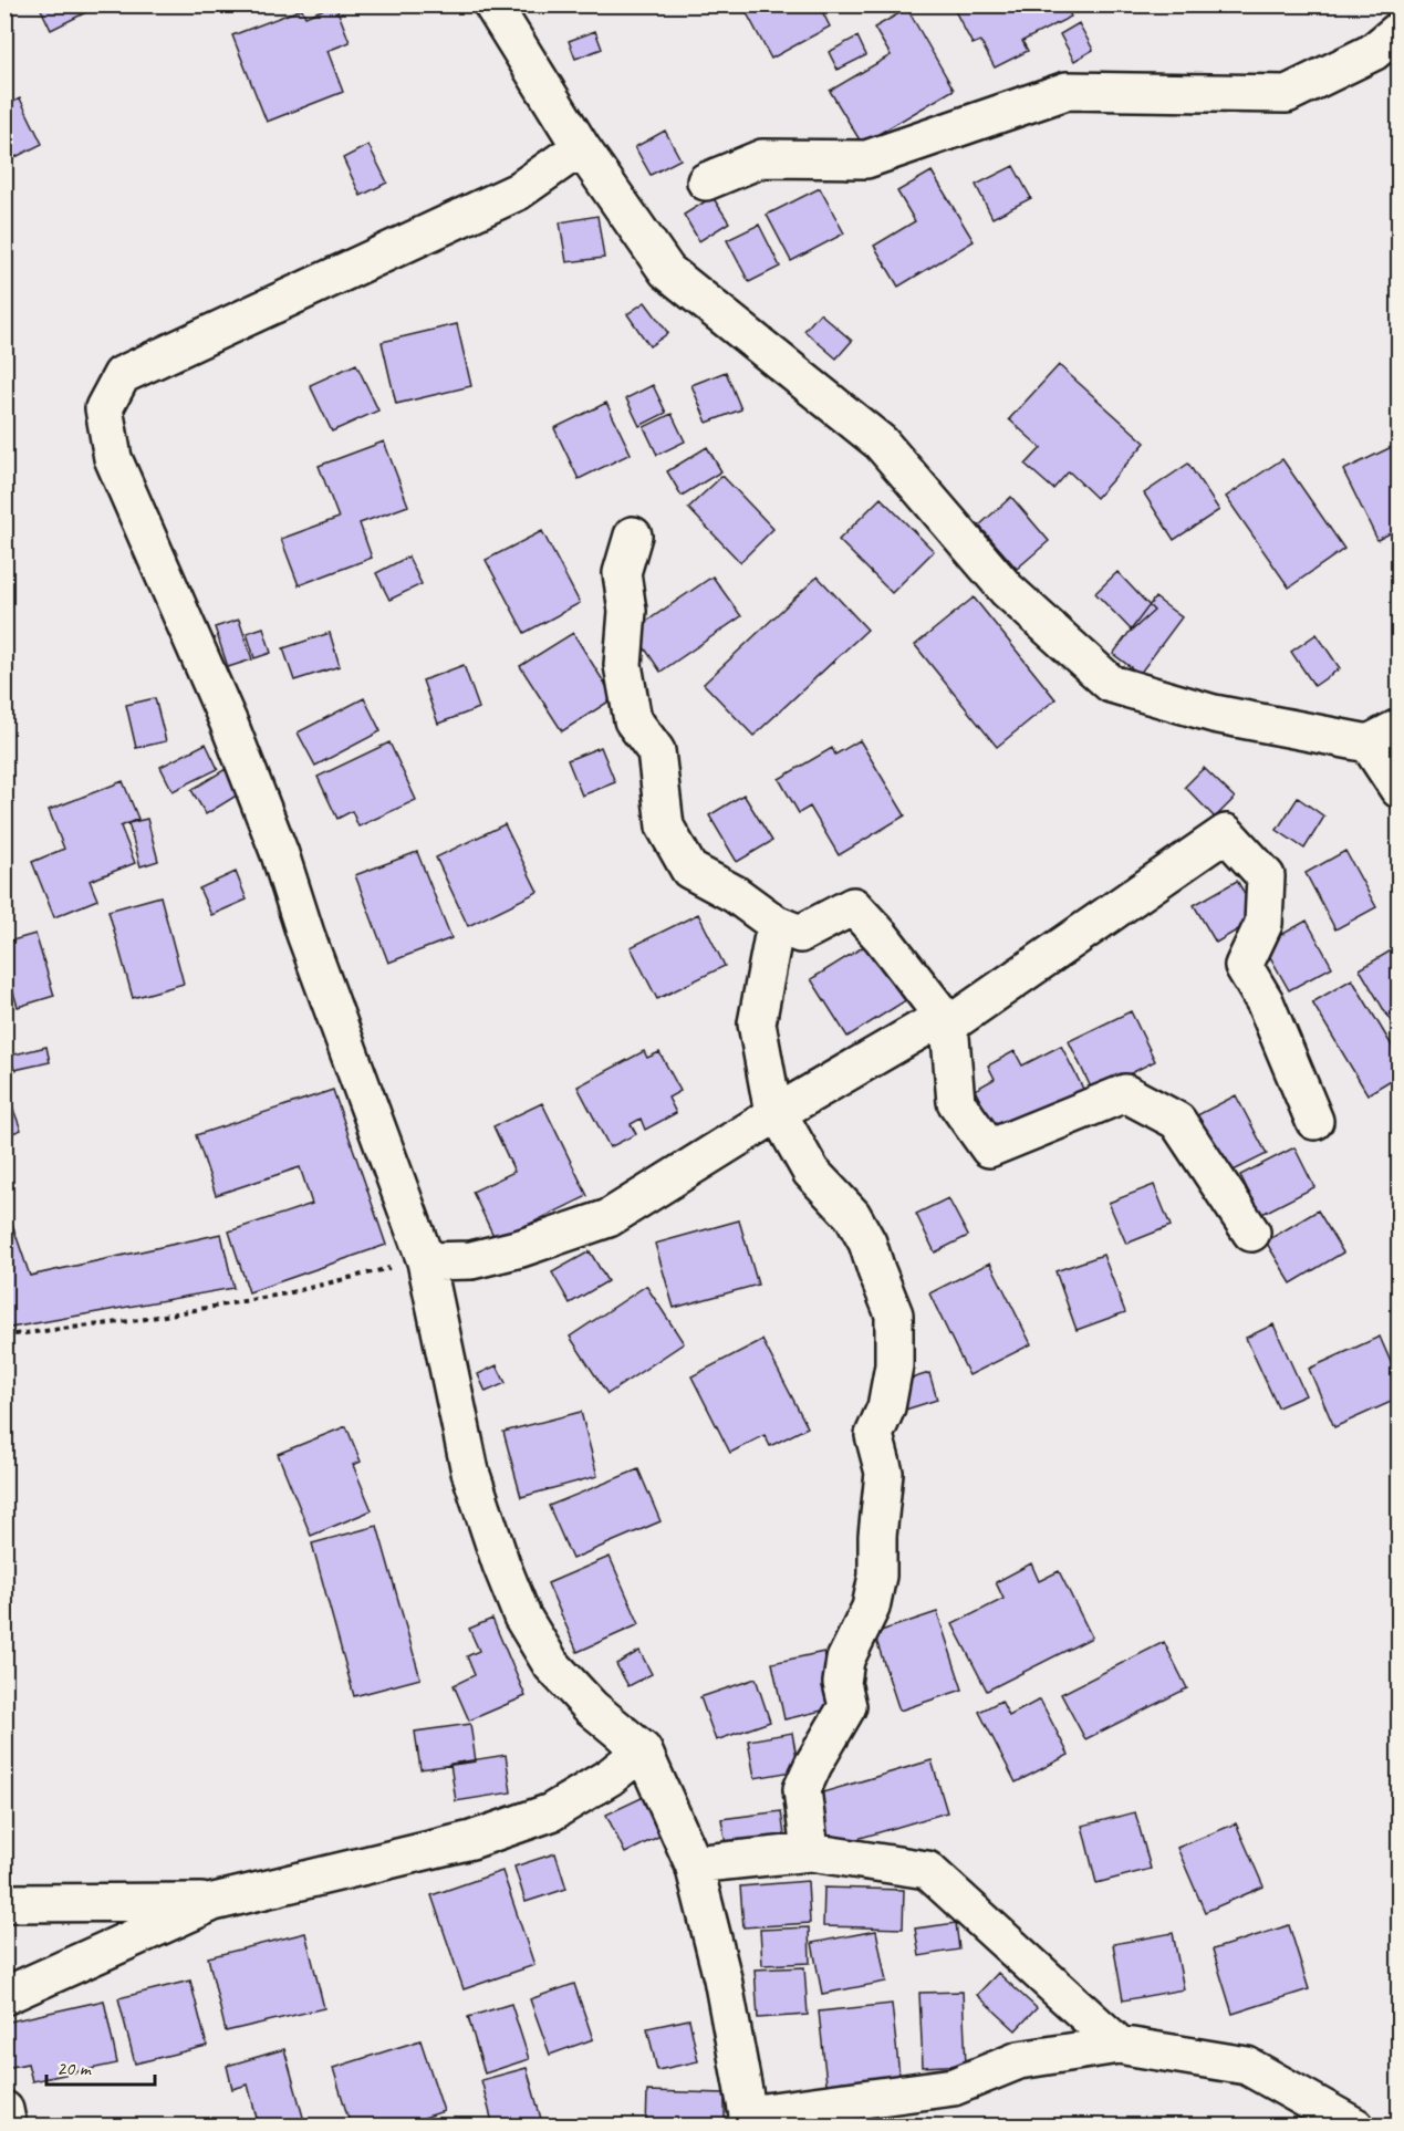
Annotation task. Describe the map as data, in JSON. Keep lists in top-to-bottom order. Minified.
{"scale_bar":"20 m"}
